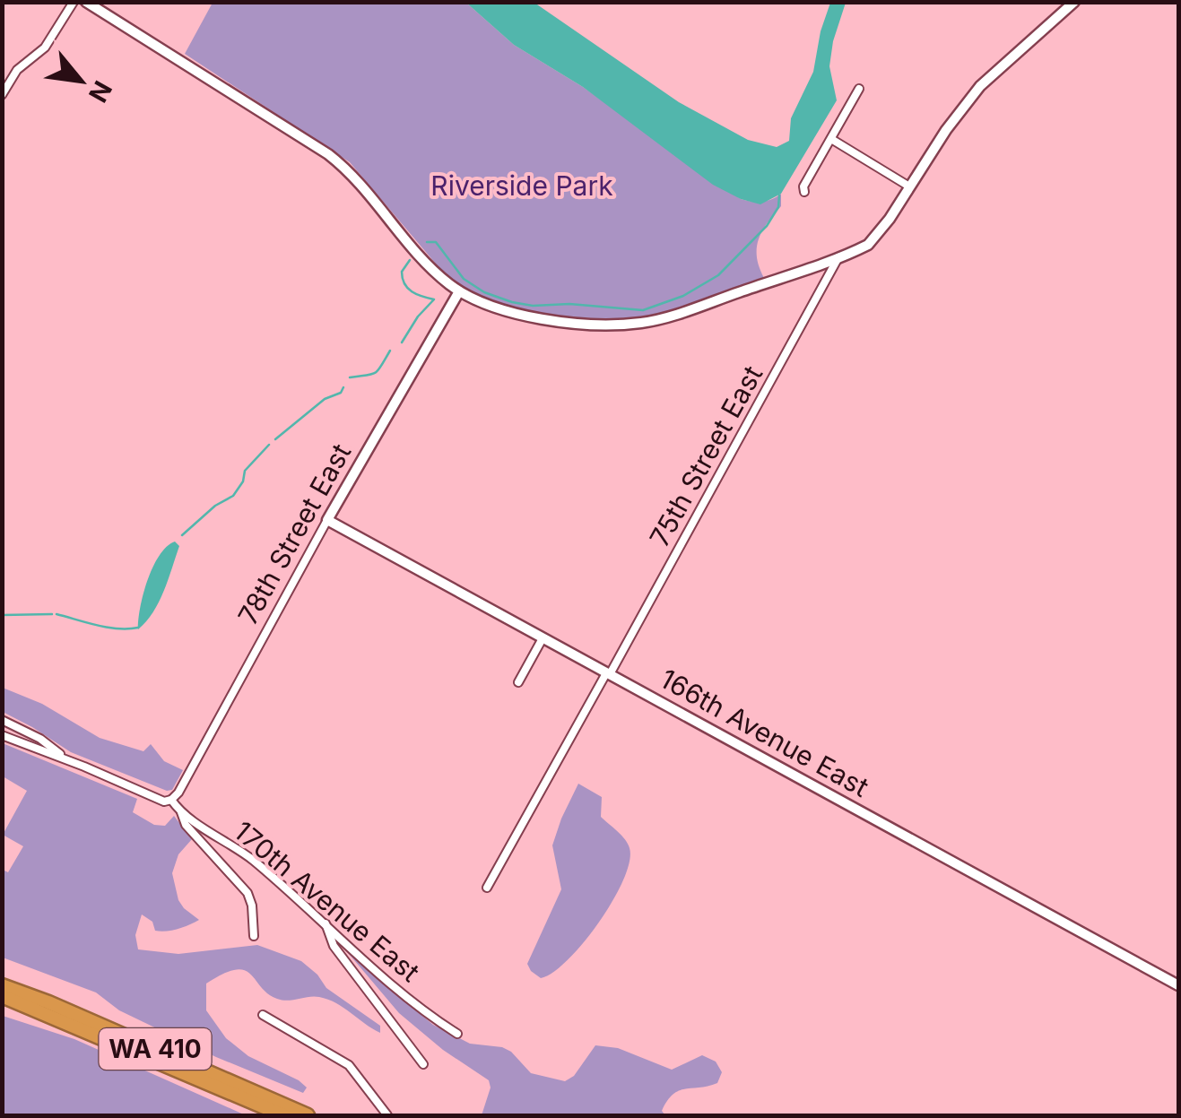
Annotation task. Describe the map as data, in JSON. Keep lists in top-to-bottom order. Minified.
{"streets":{"highway":["WA 410"],"street":["75th Street East","78th Street East","166th Avenue East","170th Avenue East"]},"crossings":[["75th Street East","166th Avenue East"],["78th Street East","166th Avenue East"],["78th Street East","170th Avenue East"]],"parks":["Riverside Park"],"north":"bottom right"}
